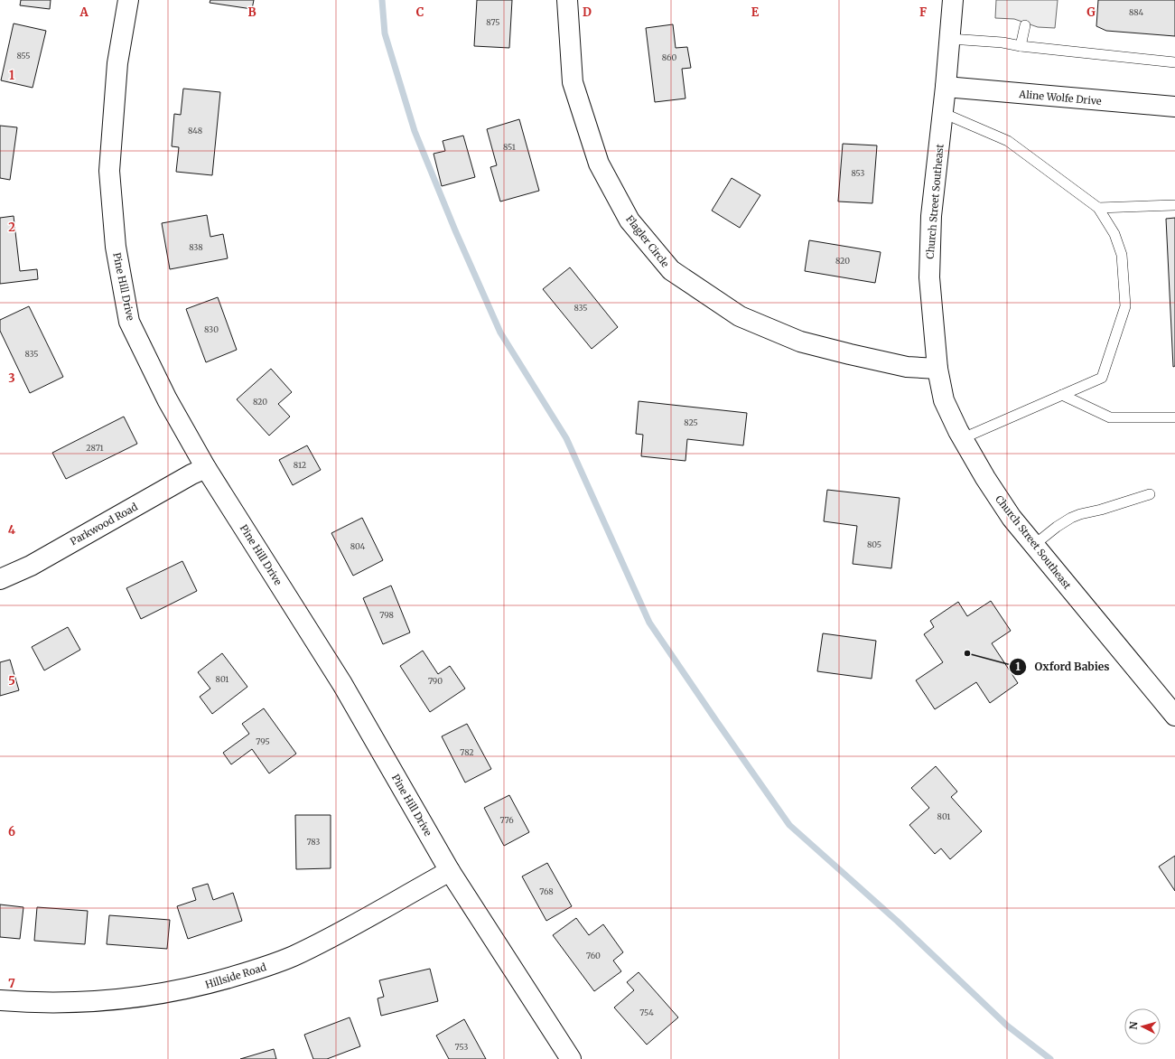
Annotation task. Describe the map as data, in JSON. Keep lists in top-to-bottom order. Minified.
{"streets":{"street":["Aline Wolfe Drive","Church Street Southeast","Flagler Circle","Pine Hill Drive","Parkwood Road","Hillside Road"]},"crossings":[["Aline Wolfe Drive","Church Street Southeast"],["Church Street Southeast","Flagler Circle"],["Pine Hill Drive","Parkwood Road"],["Pine Hill Drive","Hillside Road"]],"places":["Oxford Babies"],"house_numbers":["884","875","855","860","848","851","853","838","820","835","830","835","820","825","2871","812","805","804","798","801","790","795","782","801","776","783","768","760","754","753"],"north":"left","grid":{"columns":["A","B","C","D","E","F","G"],"rows":["1","2","3","4","5","6","7"]}}
